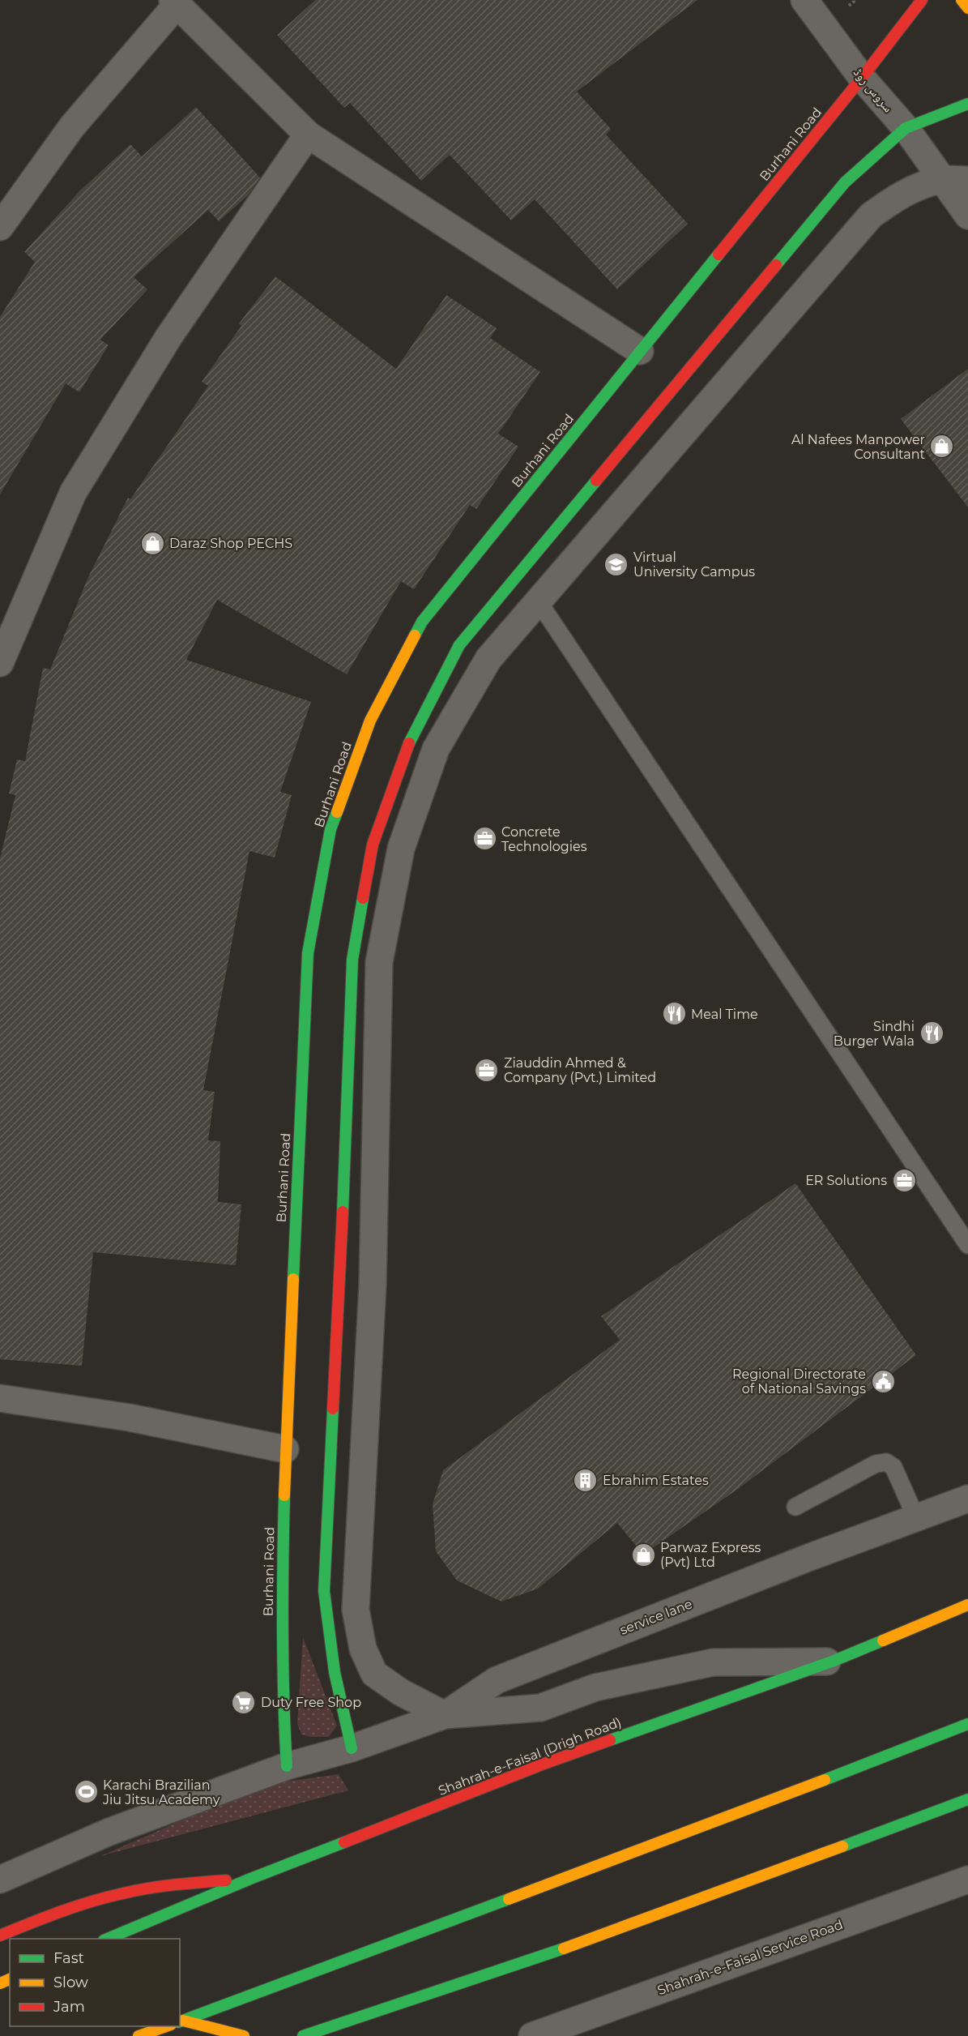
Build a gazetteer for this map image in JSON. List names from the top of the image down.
{
  "streets": {
    "main road": ["Burhani Road", "Shahrah-e-Faisal (Drigh Road)"],
    "street": ["سروس روڈ", "service lane", "Shahrah-e-Faisal Service Road"]
  },
  "crossings": [
    ["سروس روڈ", "Burhani Road"],
    ["Burhani Road", "service lane"]
  ],
  "places": {
    "shop": ["Al Nafees Manpower Consultant", "Daraz Shop PECHS", "Parwaz Express (Pvt) Ltd"],
    "school or university": ["Virtual University Campus"],
    "office": ["Concrete Technologies", "Ziauddin Ahmed & Company (Pvt.) Limited", "ER Solutions"],
    "restaurant": ["Meal Time", "Sindhi Burger Wala"],
    "public building": ["Regional Directorate of National Savings"],
    "building": ["Ebrahim Estates"],
    "supermarket": ["Duty Free Shop"],
    "sports": ["Karachi Brazilian Jiu Jitsu Academy"]
  },
  "legend": ["Fast", "Slow", "Jam"]
}
